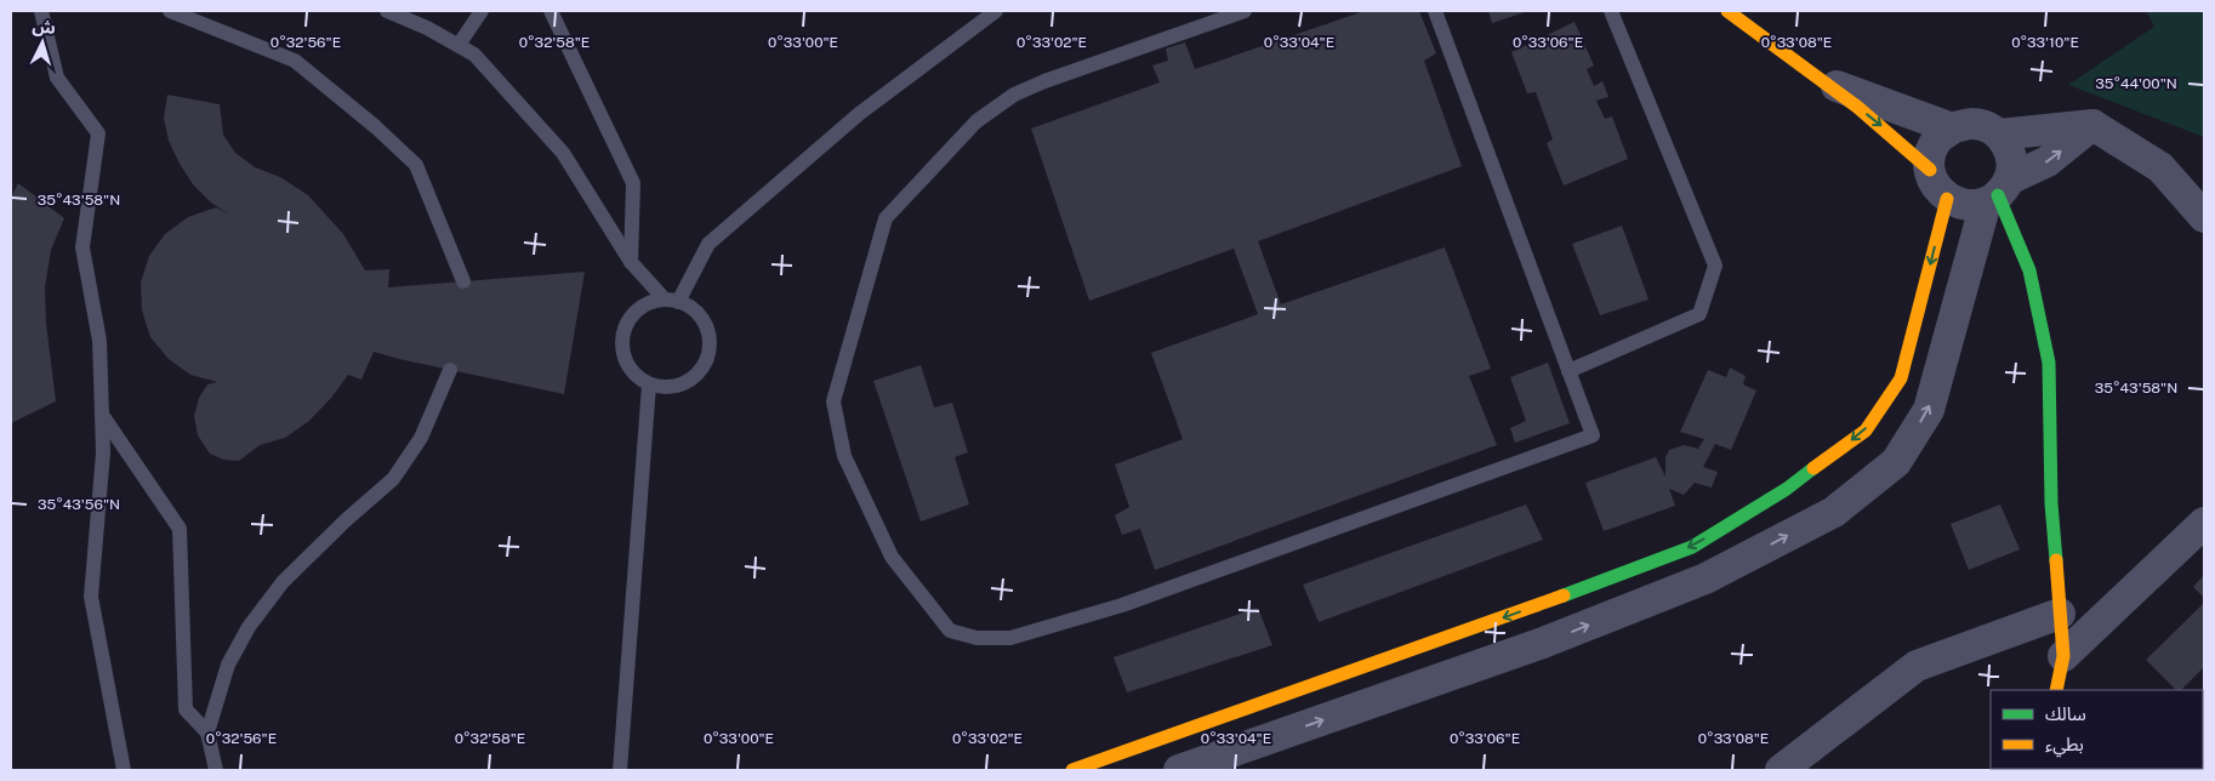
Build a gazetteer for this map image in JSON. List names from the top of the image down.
{
  "legend": ["سالك", "بطيء"],
  "north": "top",
  "coordinates": [
    "0°32'56\"E",
    "0°32'58\"E",
    "0°33'00\"E",
    "0°33'02\"E",
    "0°33'04\"E",
    "0°33'06\"E",
    "0°33'08\"E",
    "0°33'10\"E",
    "35°44'00\"N",
    "35°43'58\"N",
    "35°43'56\"N"
  ]
}
